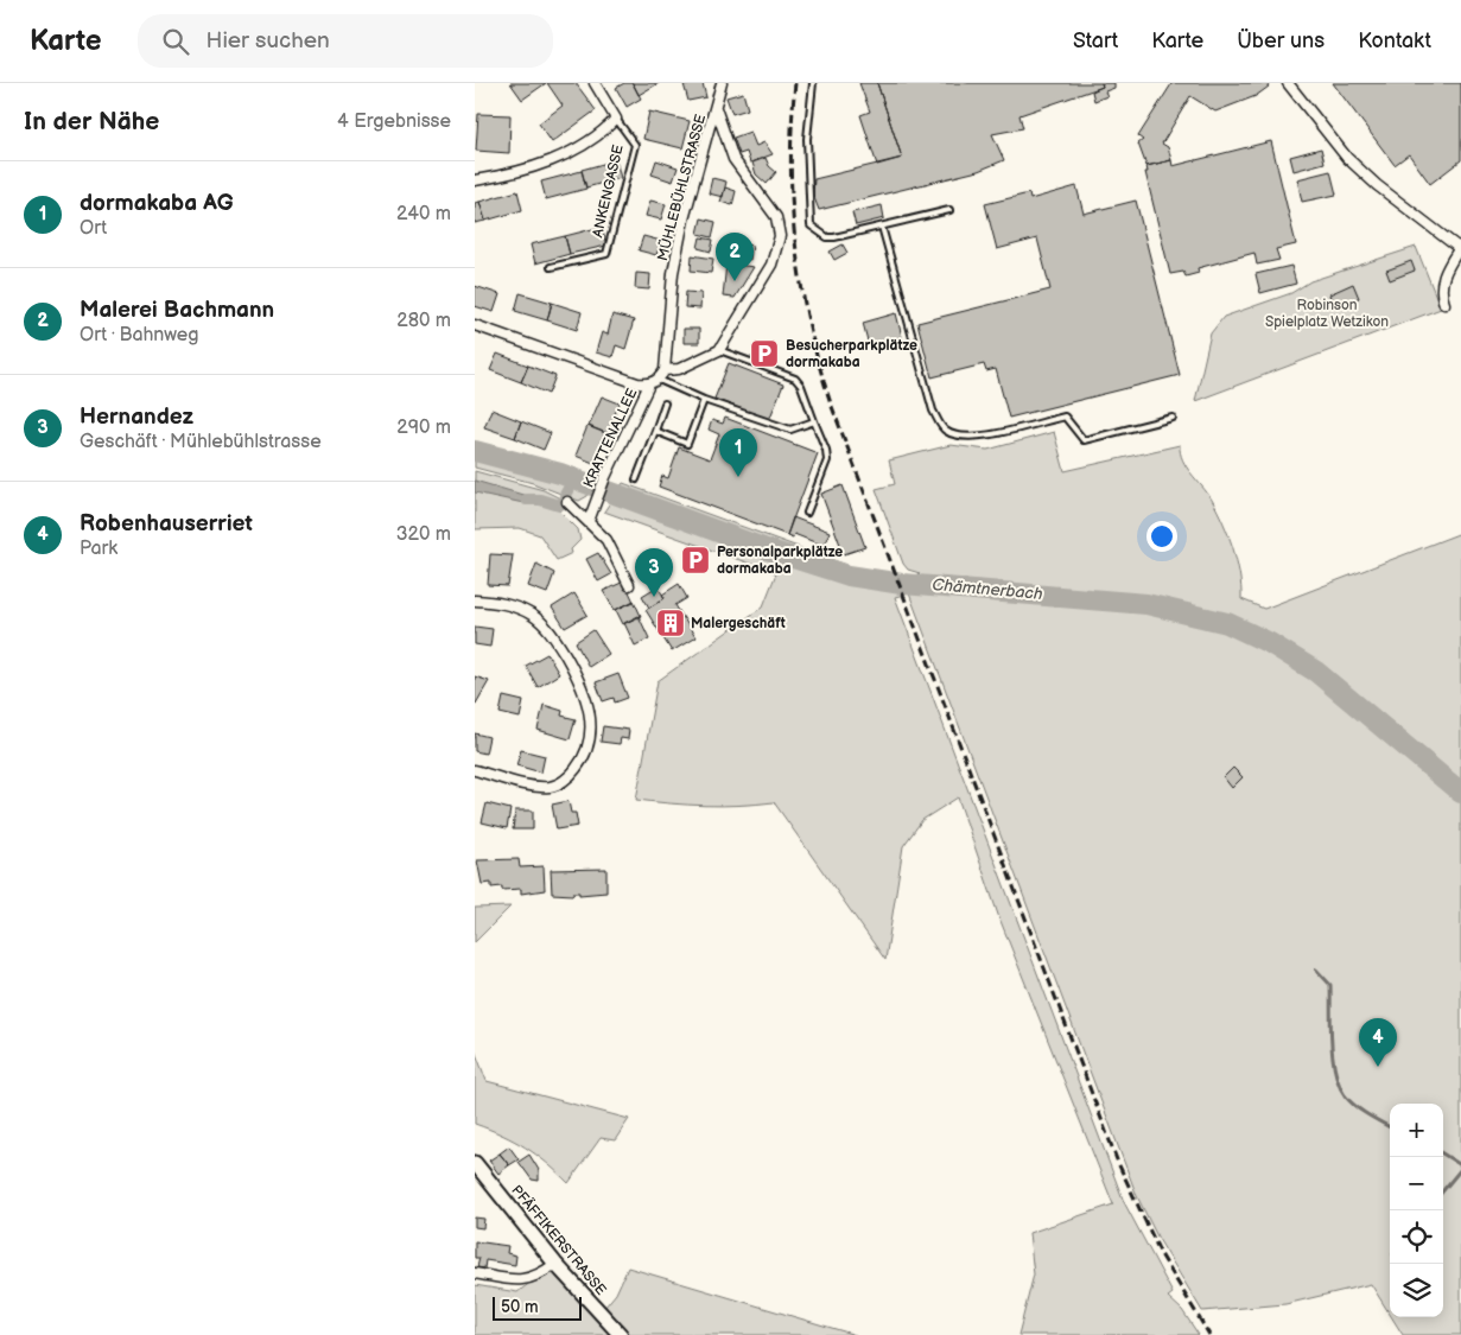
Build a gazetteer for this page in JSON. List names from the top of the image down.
{
  "streets": {
    "main road": ["PFÄFFIKERSTRASSE"],
    "street": ["MÜHLEBÜHLSTRASSE", "ANKENGASSE", "KRATTENALLEE"]
  },
  "water": ["Chämtnerbach"],
  "parks": ["Robinson Spielplatz Wetzikon"],
  "places": {
    "parking": ["Besucherparkplätze dormakaba", "Personalparkplätze dormakaba"],
    "building": ["Malergeschäft"]
  },
  "scale_bar": "50 m",
  "page": {
    "header": "Karte",
    "search": "Hier suchen",
    "nav": [
      "Start",
      "Karte",
      "Über uns",
      "Kontakt"
    ],
    "heading": ["In der Nähe", "4 Ergebnisse"],
    "list": [
      {
        "mark": "1",
        "name": "dormakaba AG",
        "note": "Ort",
        "value": "240 m"
      },
      {
        "mark": "2",
        "name": "Malerei Bachmann",
        "note": "Ort · Bahnweg",
        "value": "280 m"
      },
      {
        "mark": "3",
        "name": "Hernandez",
        "note": "Geschäft · Mühlebühlstrasse",
        "value": "290 m"
      },
      {
        "mark": "4",
        "name": "Robenhauserriet",
        "note": "Park",
        "value": "320 m"
      }
    ],
    "pins": [
      "2",
      "1",
      "3",
      "4"
    ],
    "map_buttons": ["+", "−"],
    "scale": "50 m"
  }
}
